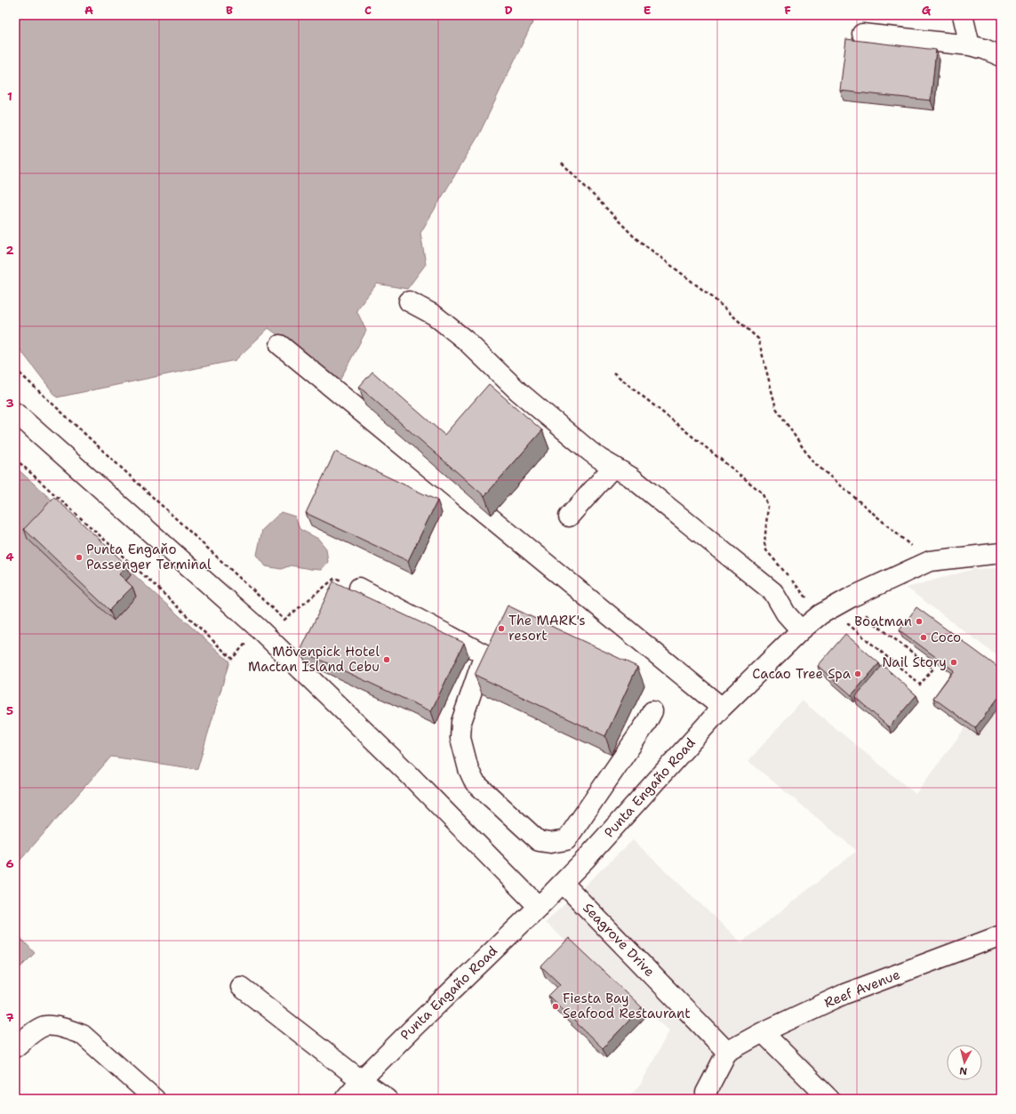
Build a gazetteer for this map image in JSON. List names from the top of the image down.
{
  "streets": {
    "street": ["Punta Engaño Road", "Seagrove Drive", "Reef Avenue"]
  },
  "crossings": [
    ["Punta Engaño Road", "Seagrove Drive"],
    ["Seagrove Drive", "Reef Avenue"]
  ],
  "places": [
    "Punta Engaňo Passenger Terminal",
    "Boatman",
    "The MARK's resort",
    "Coco",
    "Mövenpick Hotel Mactan Island Cebu",
    "Nail Story",
    "Cacao Tree Spa",
    "Fiesta Bay Seafood Restaurant"
  ],
  "north": "bottom",
  "grid": {
    "columns": [
      "A",
      "B",
      "C",
      "D",
      "E",
      "F",
      "G"
    ],
    "rows": [
      "1",
      "2",
      "3",
      "4",
      "5",
      "6",
      "7"
    ]
  }
}
